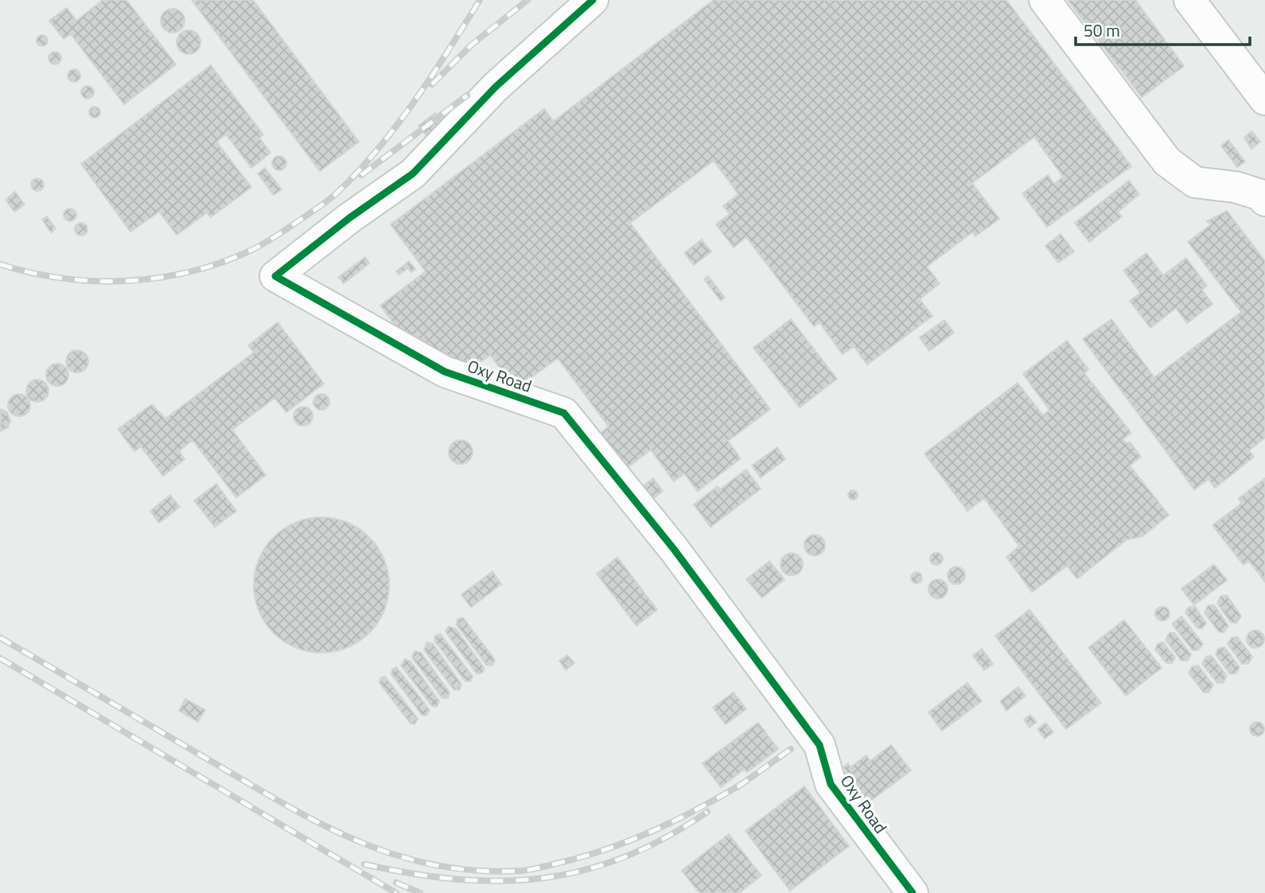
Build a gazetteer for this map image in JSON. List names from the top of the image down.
{
  "streets": {
    "street": ["Oxy Road"]
  },
  "scale_bar": "50 m"
}
